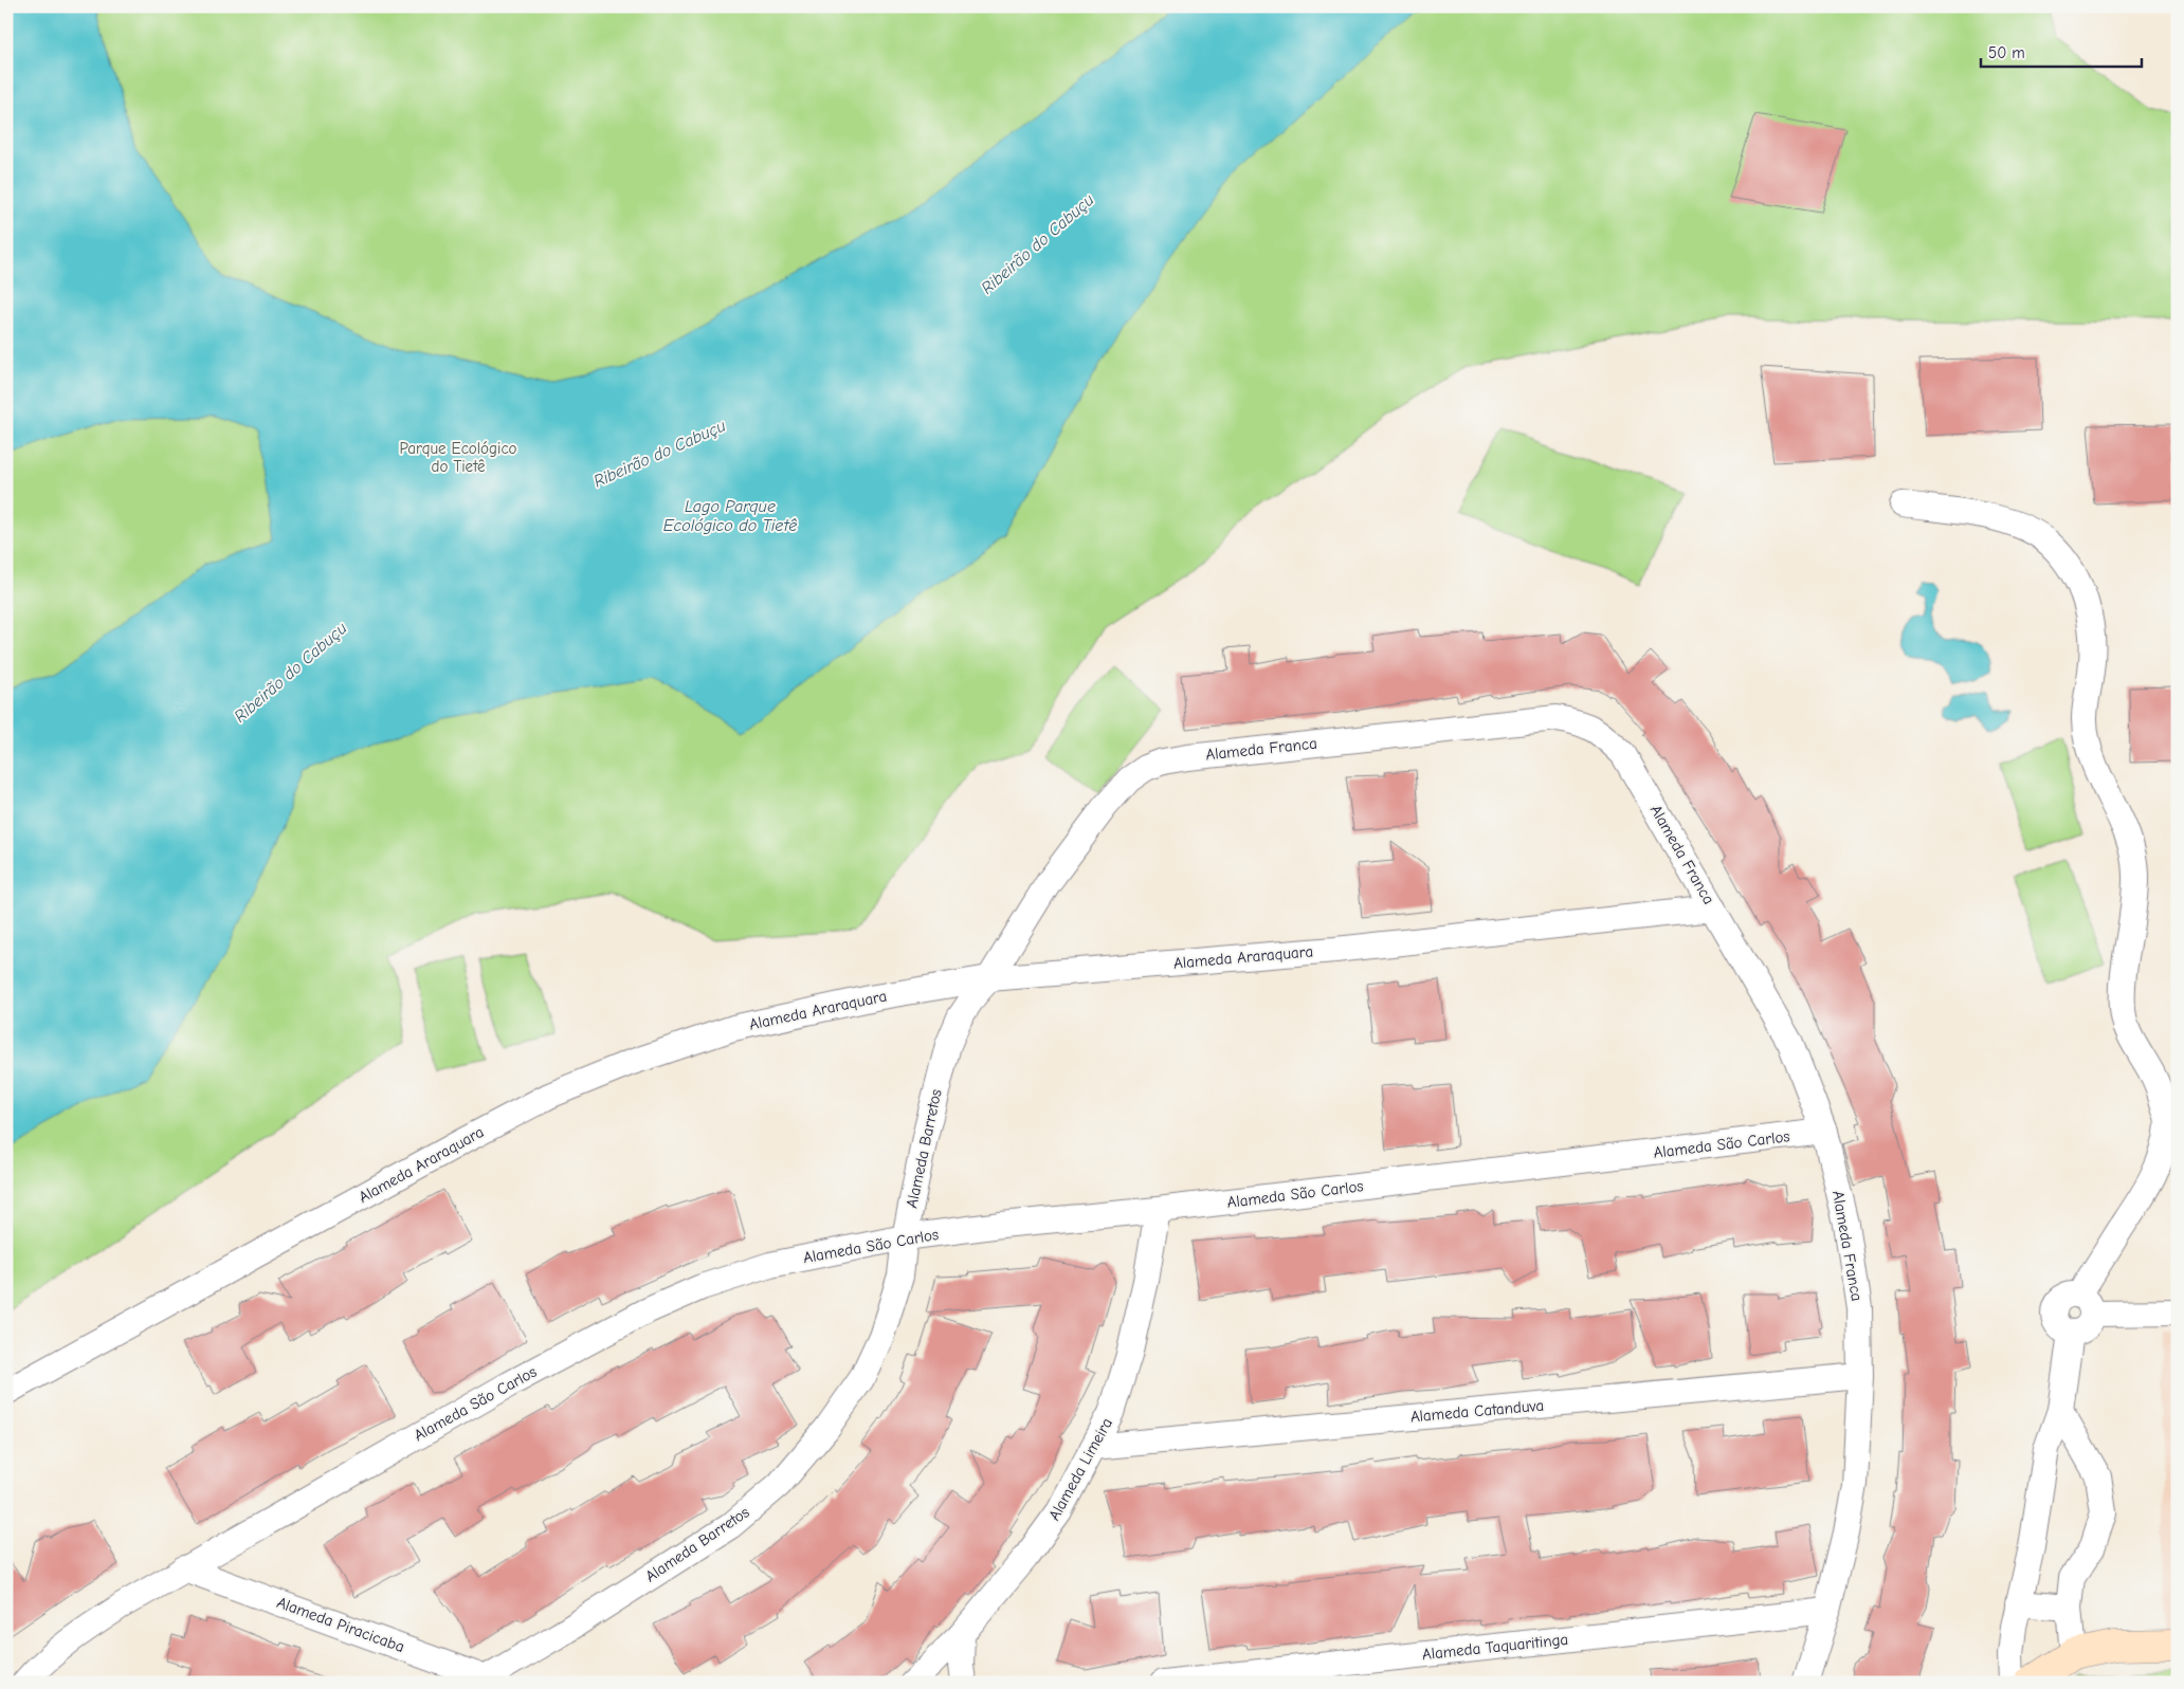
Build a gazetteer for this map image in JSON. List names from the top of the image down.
{
  "streets": {
    "street": [
      "Alameda Franca",
      "Alameda Araraquara",
      "Alameda São Carlos",
      "Alameda Barretos",
      "Alameda Catanduva",
      "Alameda Limeira",
      "Alameda Piracicaba",
      "Alameda Taquaritinga"
    ]
  },
  "crossings": [
    ["Alameda Franca", "Alameda Araraquara"],
    ["Alameda Franca", "Alameda São Carlos"],
    ["Alameda Franca", "Alameda Barretos"],
    ["Alameda Franca", "Alameda Catanduva"],
    ["Alameda Franca", "Alameda Taquaritinga"],
    ["Alameda Araraquara", "Alameda Barretos"],
    ["Alameda São Carlos", "Alameda Barretos"],
    ["Alameda São Carlos", "Alameda Limeira"],
    ["Alameda São Carlos", "Alameda Piracicaba"],
    ["Alameda Barretos", "Alameda Piracicaba"],
    ["Alameda Catanduva", "Alameda Limeira"]
  ],
  "water": ["Ribeirão do Cabuçu", "Lago Parque Ecológico do Tietê"],
  "parks": ["Parque Ecológico do Tietê"],
  "scale_bar": "50 m"
}
